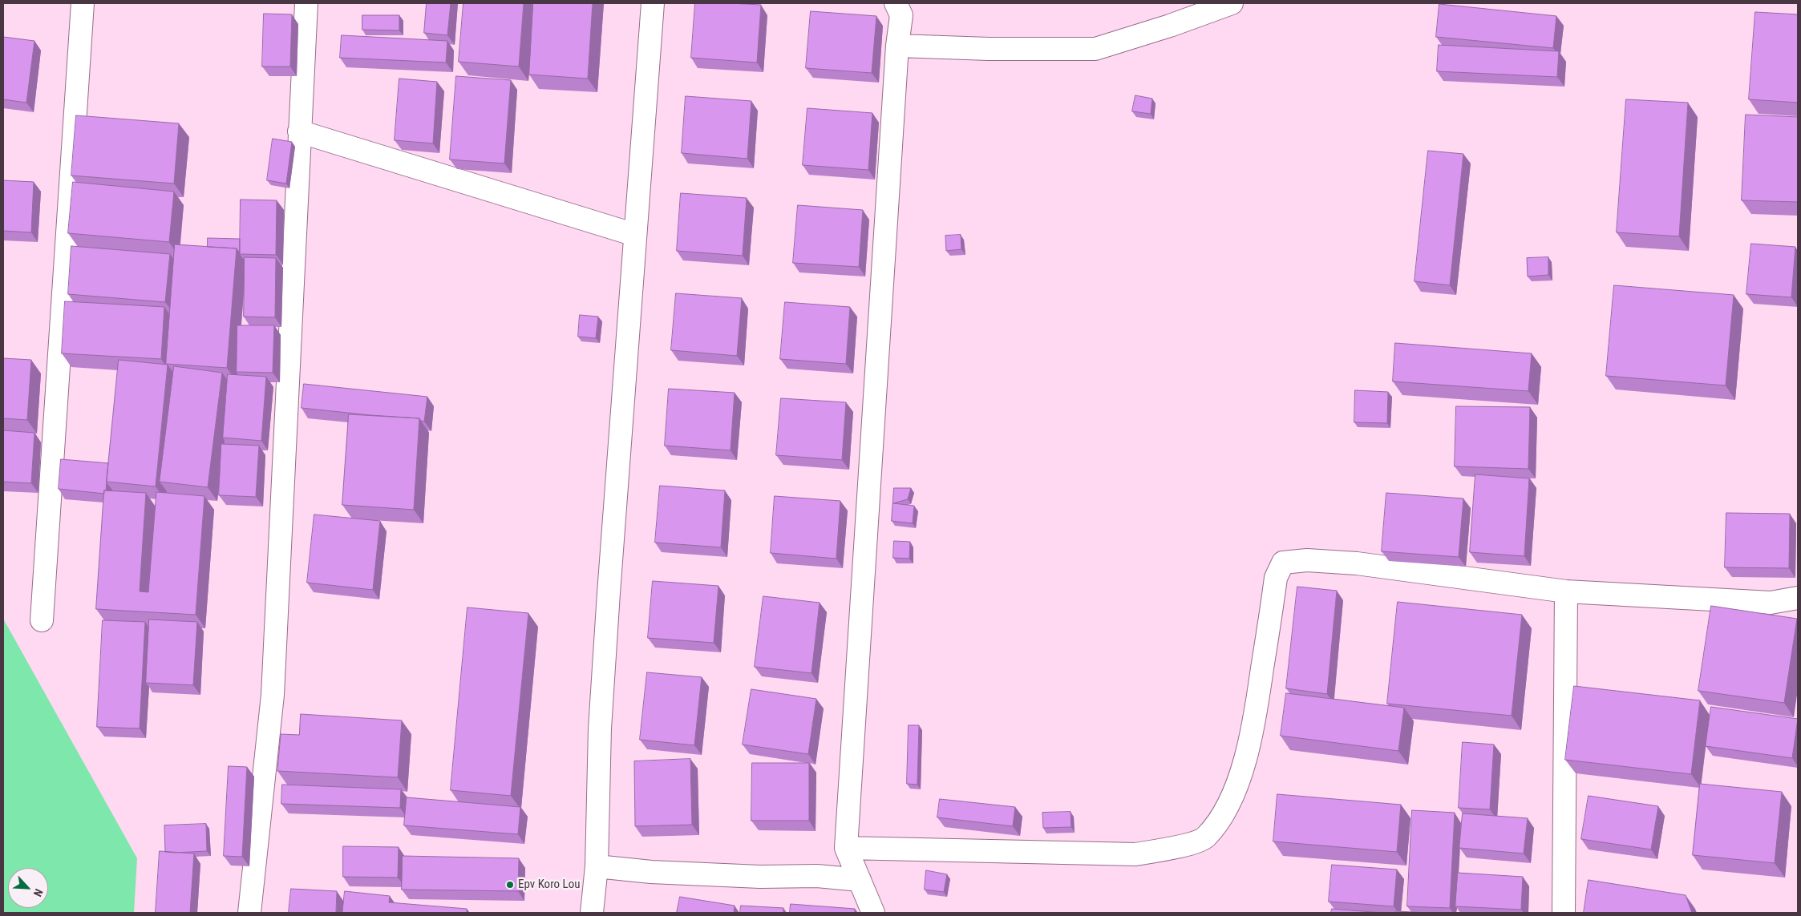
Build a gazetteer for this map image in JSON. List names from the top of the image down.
{
  "places": ["Epv Koro Lou"],
  "north": "bottom right"
}
